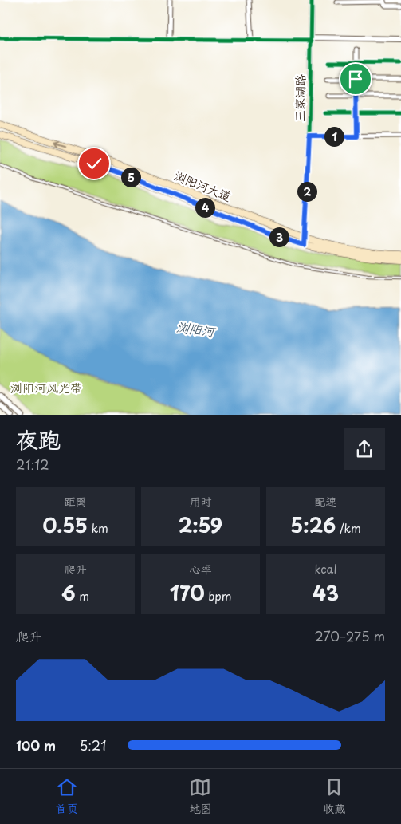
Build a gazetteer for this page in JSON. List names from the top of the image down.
{
  "streets": {
    "main road": ["浏阳河大道"],
    "street": ["王家湖路"]
  },
  "crossings": [
    ["王家湖路", "浏阳河大道"]
  ],
  "water": ["浏阳河"],
  "parks": ["浏阳河风光带"],
  "page": {
    "pins": [
      "1",
      "5",
      "2",
      "4",
      "3"
    ],
    "heading": ["夜跑", "21:12"],
    "stats": [
      ["距离", "0.55 km"],
      ["用时", "2:59"],
      ["配速", "5:26 /km"],
      ["爬升", "6 m"],
      ["心率", "170 bpm"],
      ["kcal", "43"]
    ],
    "chart": ["爬升", "270–275 m"],
    "list": [
      {
        "name": "100 m",
        "note": "5:21"
      }
    ],
    "tabs": ["首页", "地图", "收藏"]
  }
}
